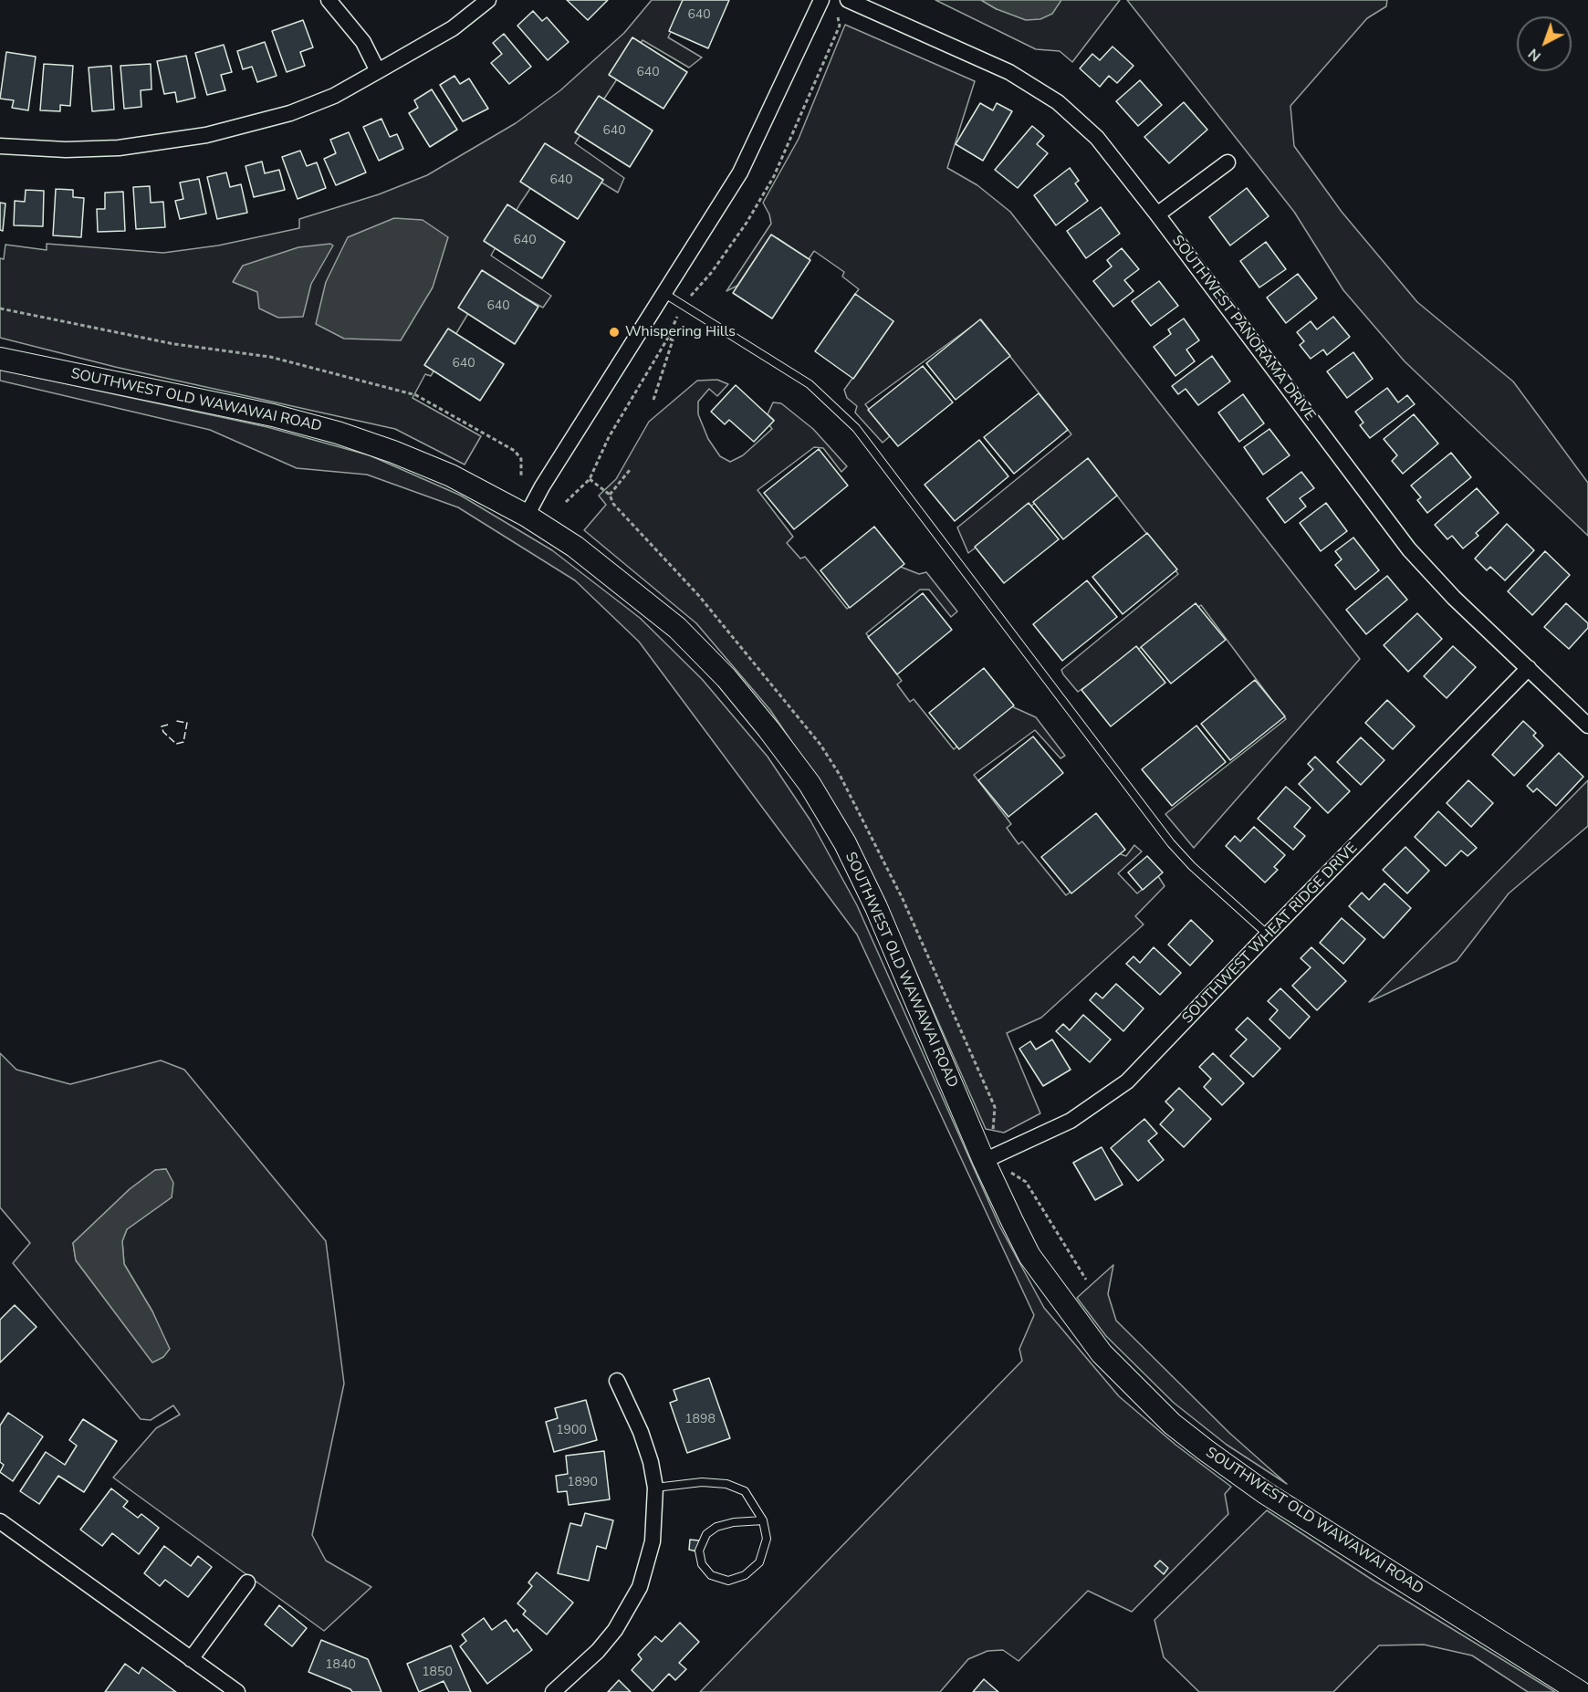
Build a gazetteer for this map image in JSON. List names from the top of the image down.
{
  "streets": {
    "main road": ["SOUTHWEST OLD WAWAWAI ROAD"],
    "street": ["SOUTHWEST PANORAMA DRIVE", "SOUTHWEST WHEAT RIDGE DRIVE"]
  },
  "crossings": [
    ["SOUTHWEST PANORAMA DRIVE", "SOUTHWEST WHEAT RIDGE DRIVE"],
    ["SOUTHWEST OLD WAWAWAI ROAD", "SOUTHWEST WHEAT RIDGE DRIVE"]
  ],
  "places": ["Whispering Hills"],
  "house_numbers": [
    "640",
    "640",
    "640",
    "640",
    "640",
    "640",
    "640",
    "1898",
    "1900",
    "1890",
    "1840",
    "1850"
  ],
  "north": "bottom left"
}
